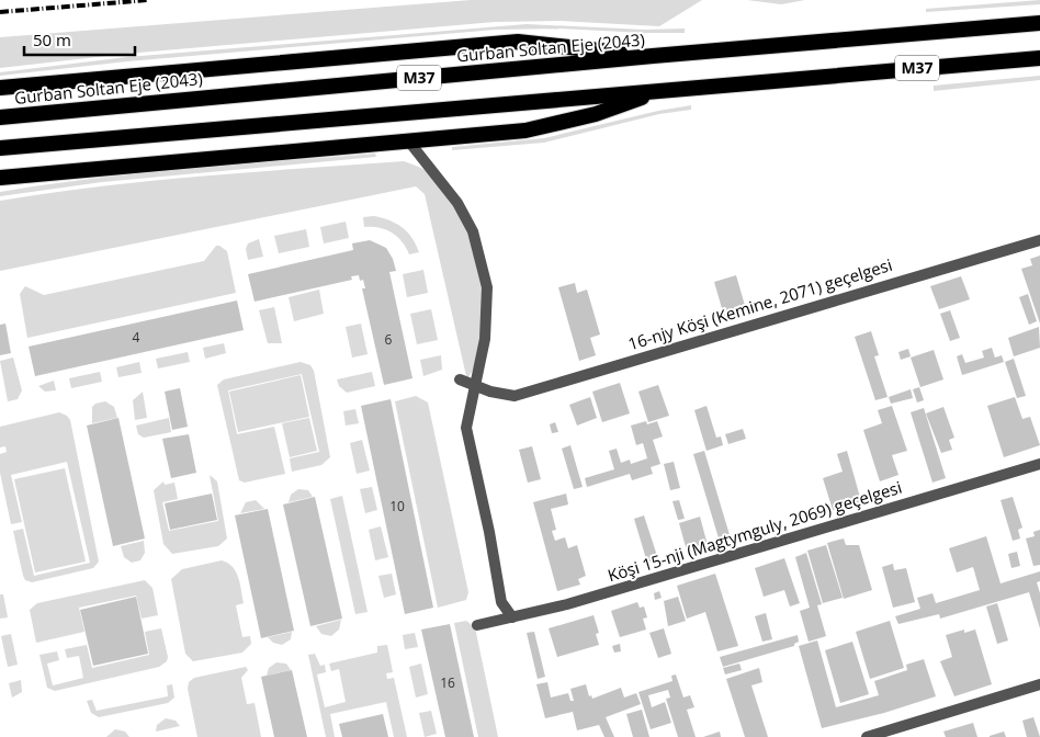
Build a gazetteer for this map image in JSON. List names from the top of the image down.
{
  "streets": {
    "highway": ["Gurban Soltan Eje (2043)", "M37"],
    "street": ["16-njy Köşi (Kemine, 2071) geçelgesi", "Köşi 15-nji (Magtymguly, 2069) geçelgesi"]
  },
  "house_numbers": [
    "4",
    "6",
    "10",
    "16"
  ],
  "scale_bar": "50 m"
}
